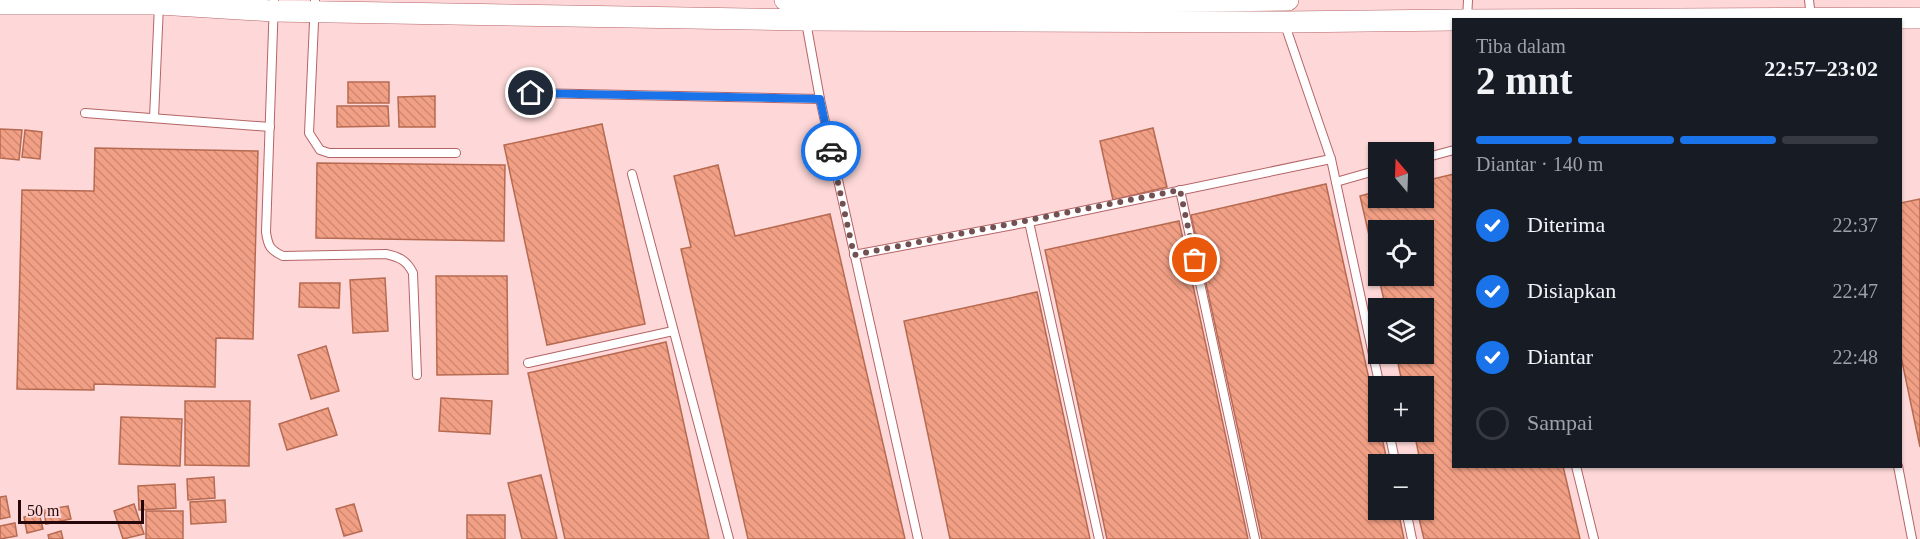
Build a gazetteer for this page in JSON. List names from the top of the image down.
{
  "scale_bar": "50 m",
  "north": "top",
  "page": {
    "heading": ["2 mnt", "Tiba dalam", "22:57–23:02"],
    "bar": "Diantar · 140 m",
    "map_buttons": ["+", "−"],
    "list": [
      ["Diterima", "22:37"],
      ["Disiapkan", "22:47"],
      ["Diantar", "22:48"],
      "Sampai"
    ],
    "scale": "50 m"
  }
}
